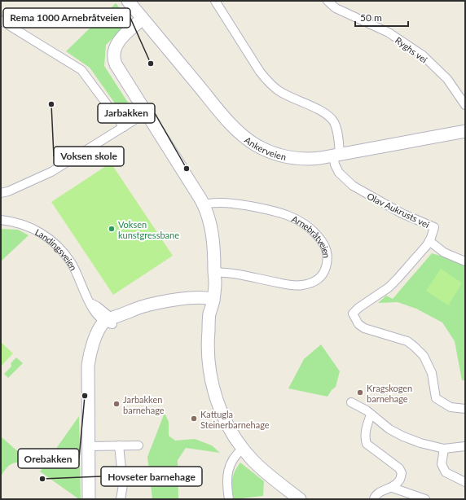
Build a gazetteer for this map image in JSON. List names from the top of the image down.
{
  "streets": {
    "street": [
      "Ryghs vei",
      "Ankerveien",
      "Olav Aukrusts vei",
      "Arnebråtveien",
      "Landingsveien"
    ]
  },
  "crossings": [
    ["Ankerveien", "Olav Aukrusts vei"]
  ],
  "places": [
    "Rema 1000 Arnebråtveien",
    "Voksen skole",
    "Jarbakken",
    "Voksen kunstgressbane",
    "Kragskogen barnehage",
    "Orebakken",
    "Jarbakken barnehage",
    "Kattugla Steinerbarnehage",
    "Hovseter barnehage"
  ],
  "scale_bar": "50 m"
}
